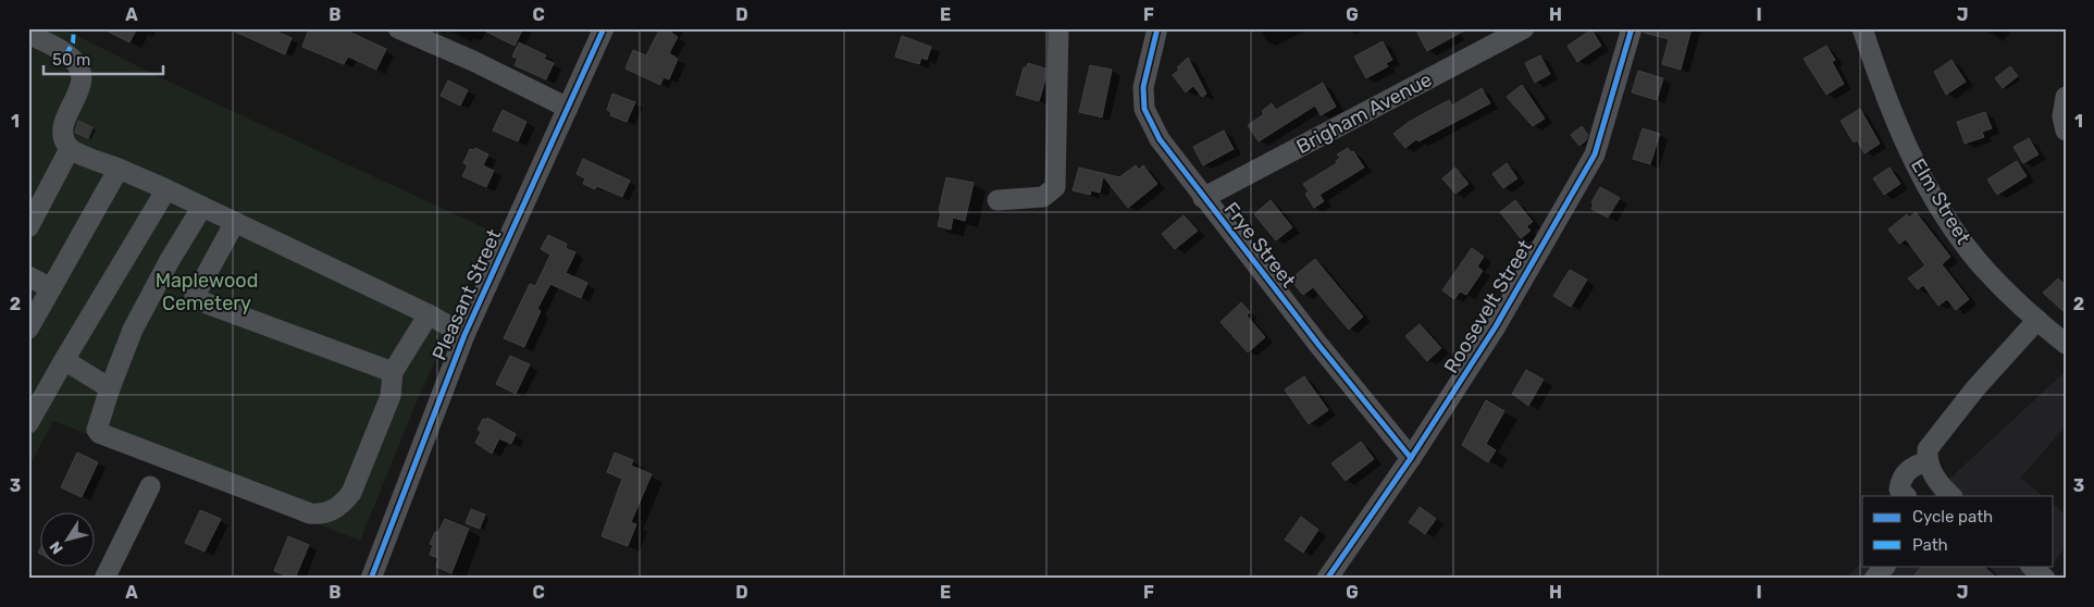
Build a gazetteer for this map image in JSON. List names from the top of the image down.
{
  "streets": {
    "street": [
      "Brigham Avenue",
      "Elm Street",
      "Frye Street",
      "Pleasant Street",
      "Roosevelt Street"
    ]
  },
  "crossings": [
    ["Brigham Avenue", "Frye Street"],
    ["Frye Street", "Roosevelt Street"]
  ],
  "parks": ["Maplewood Cemetery"],
  "legend": ["Cycle path", "Path"],
  "scale_bar": "50 m",
  "north": "bottom left",
  "grid": {
    "columns": [
      "A",
      "B",
      "C",
      "D",
      "E",
      "F",
      "G",
      "H",
      "I",
      "J"
    ],
    "rows": ["1", "2", "3"]
  }
}
